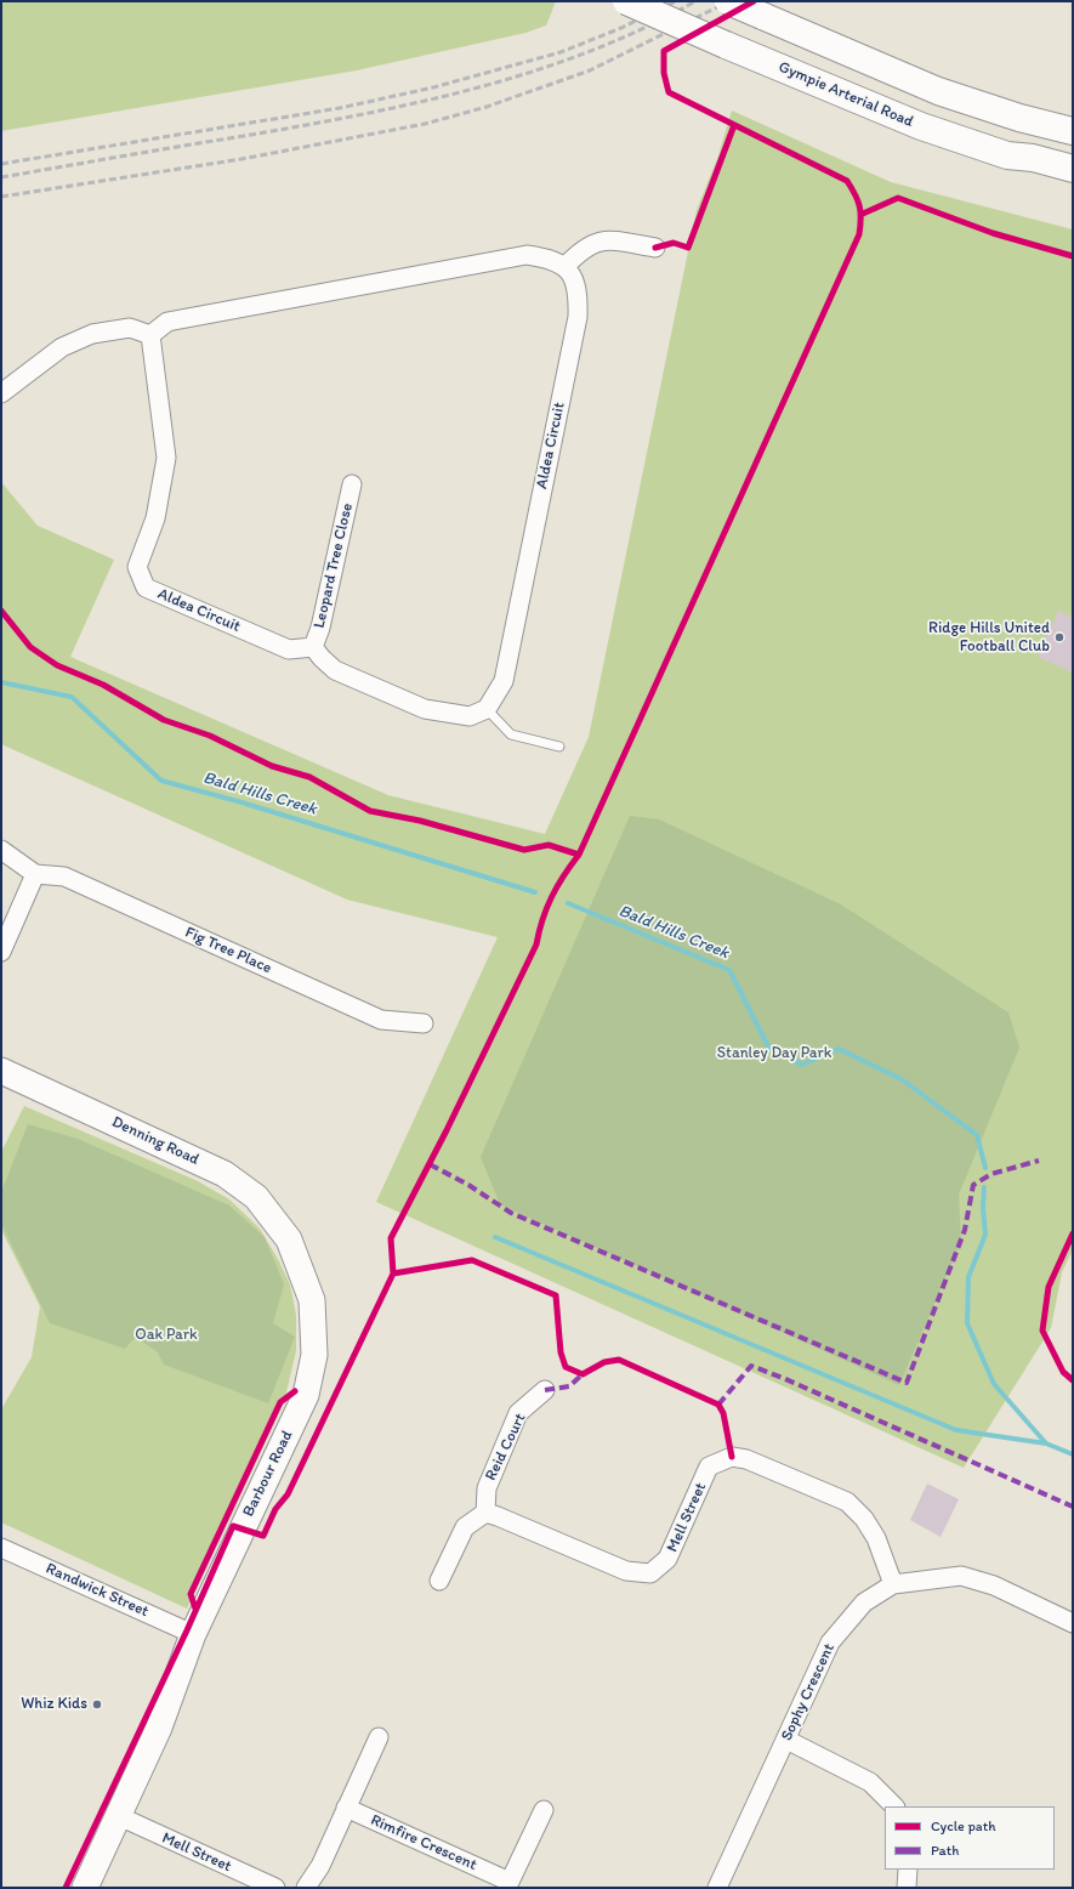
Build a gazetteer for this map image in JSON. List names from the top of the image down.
{
  "streets": {
    "highway": ["Gympie Arterial Road"],
    "street": [
      "Aldea Circuit",
      "Leopard Tree Close",
      "Fig Tree Place",
      "Denning Road",
      "Reid Court",
      "Barbour Road",
      "Mell Street",
      "Randwick Street",
      "Sophy Crescent",
      "Rimfire Crescent"
    ]
  },
  "crossings": [
    ["Aldea Circuit", "Leopard Tree Close"],
    ["Denning Road", "Barbour Road"],
    ["Reid Court", "Mell Street"],
    ["Barbour Road", "Mell Street"],
    ["Barbour Road", "Randwick Street"],
    ["Mell Street", "Sophy Crescent"]
  ],
  "water": ["Bald Hills Creek"],
  "parks": ["Stanley Day Park", "Oak Park"],
  "places": ["Ridge Hills United Football Club", "Whiz Kids"],
  "legend": ["Cycle path", "Path"]
}
